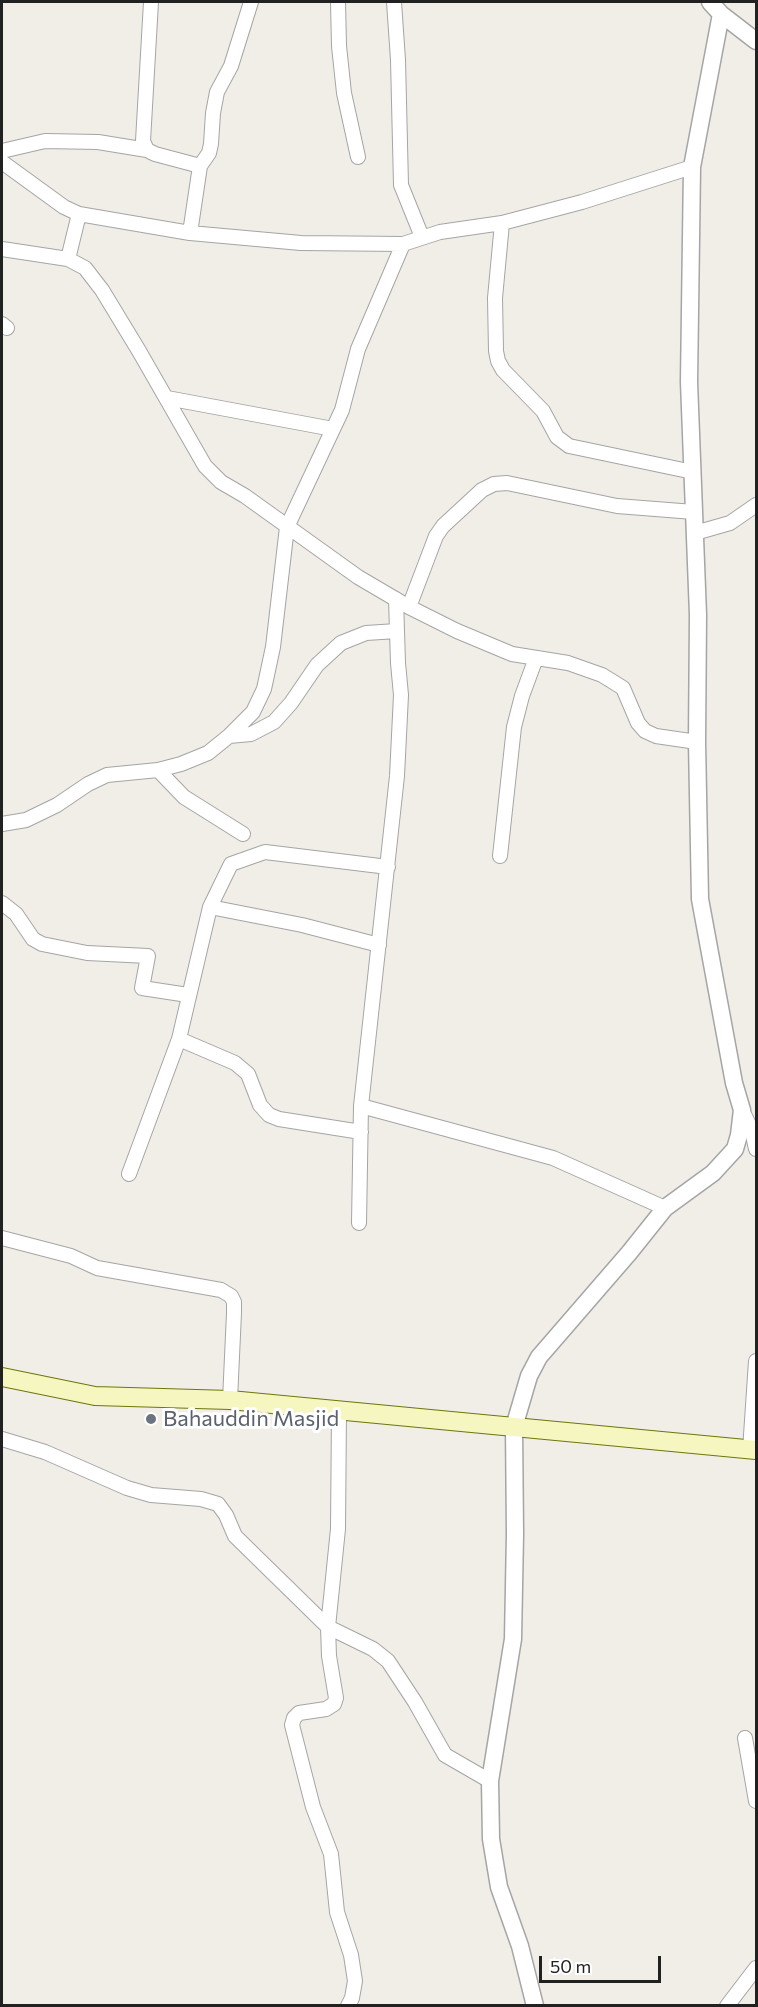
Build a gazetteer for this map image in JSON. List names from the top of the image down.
{
  "places": ["Bahauddin Masjid"],
  "scale_bar": "50 m"
}
